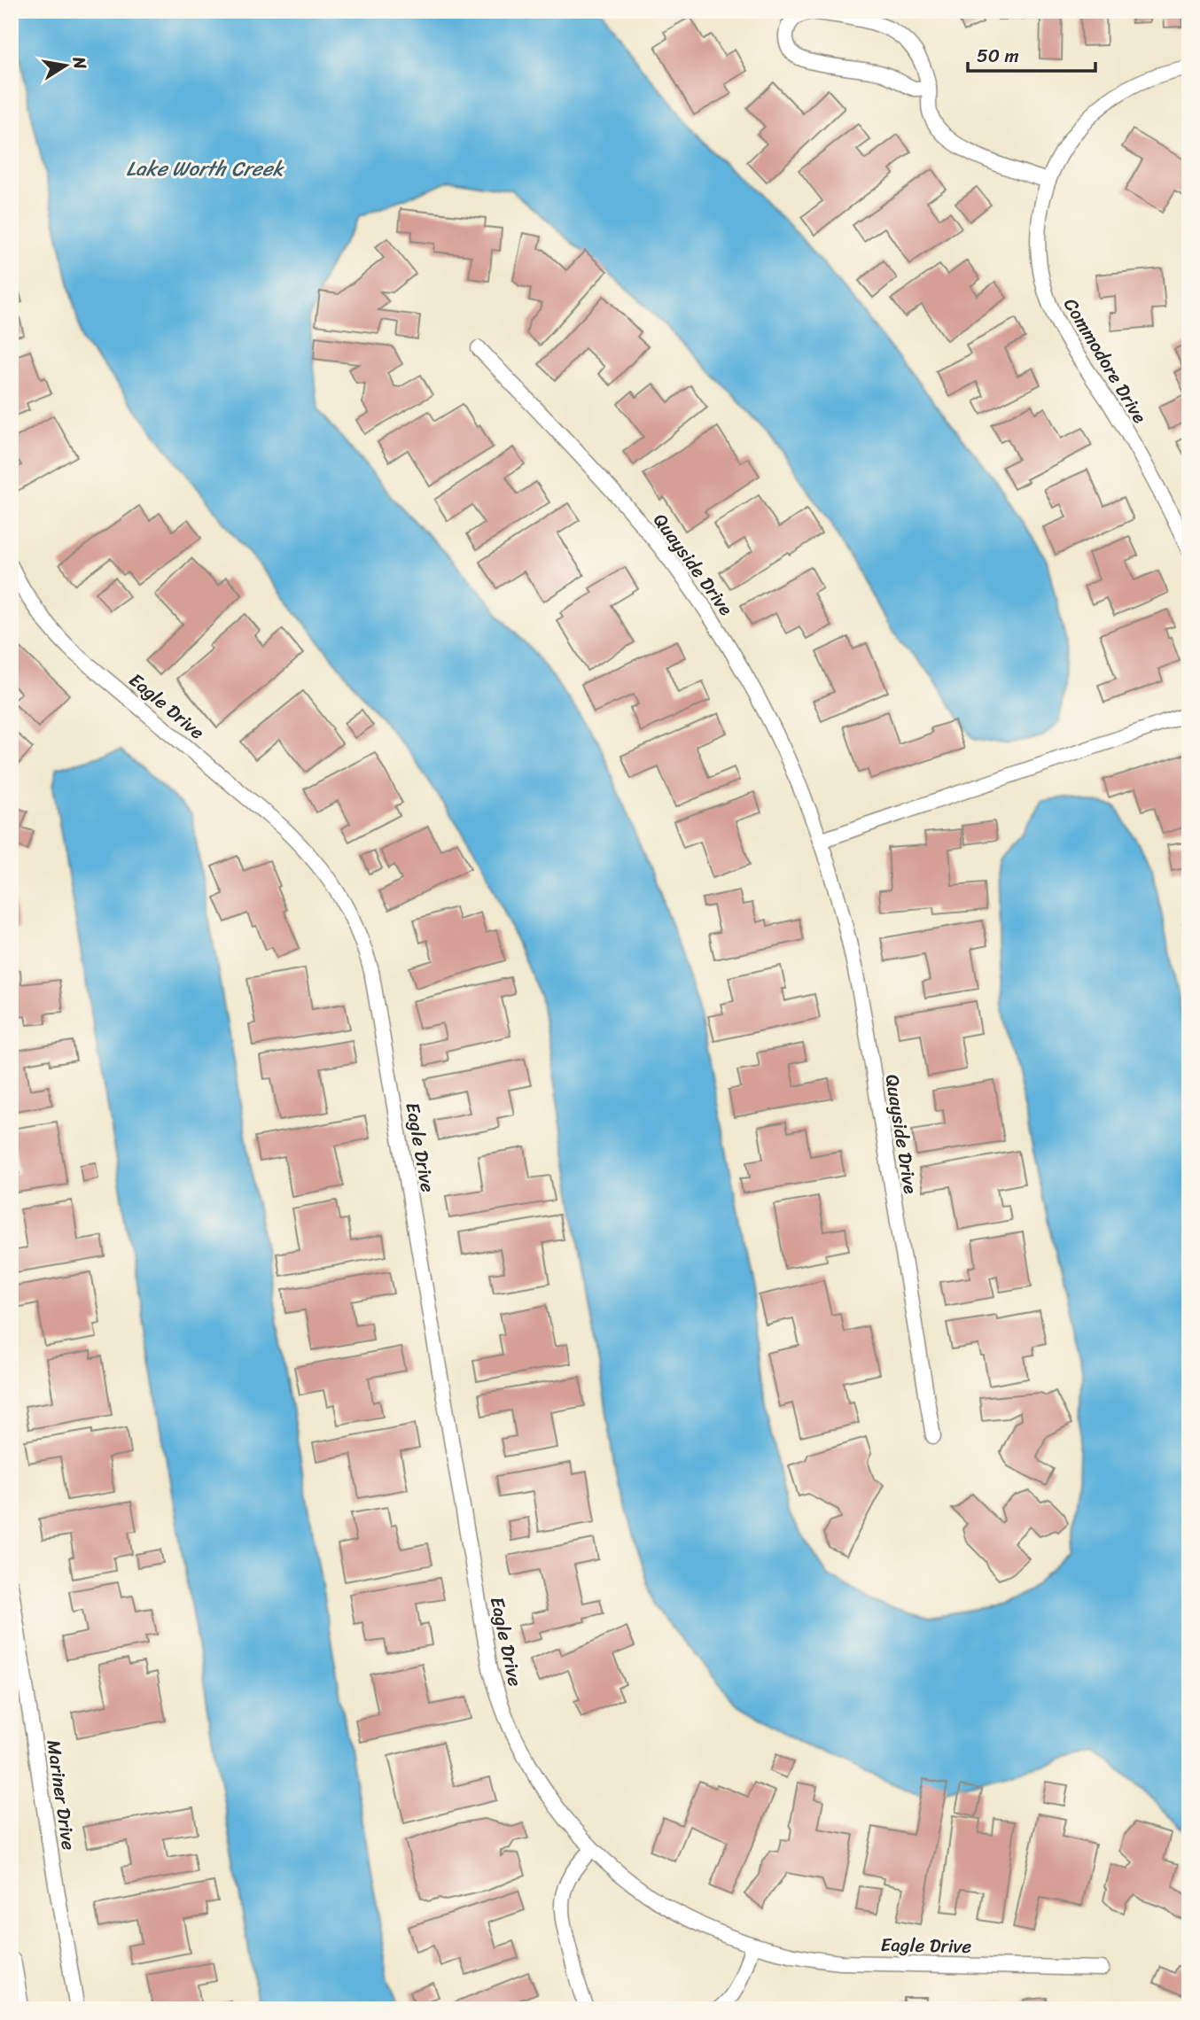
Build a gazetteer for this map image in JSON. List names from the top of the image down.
{
  "streets": {
    "street": [
      "Commodore Drive",
      "Quayside Drive",
      "Eagle Drive",
      "Mariner Drive"
    ]
  },
  "water": ["Lake Worth Creek"],
  "scale_bar": "50 m",
  "north": "right"
}
